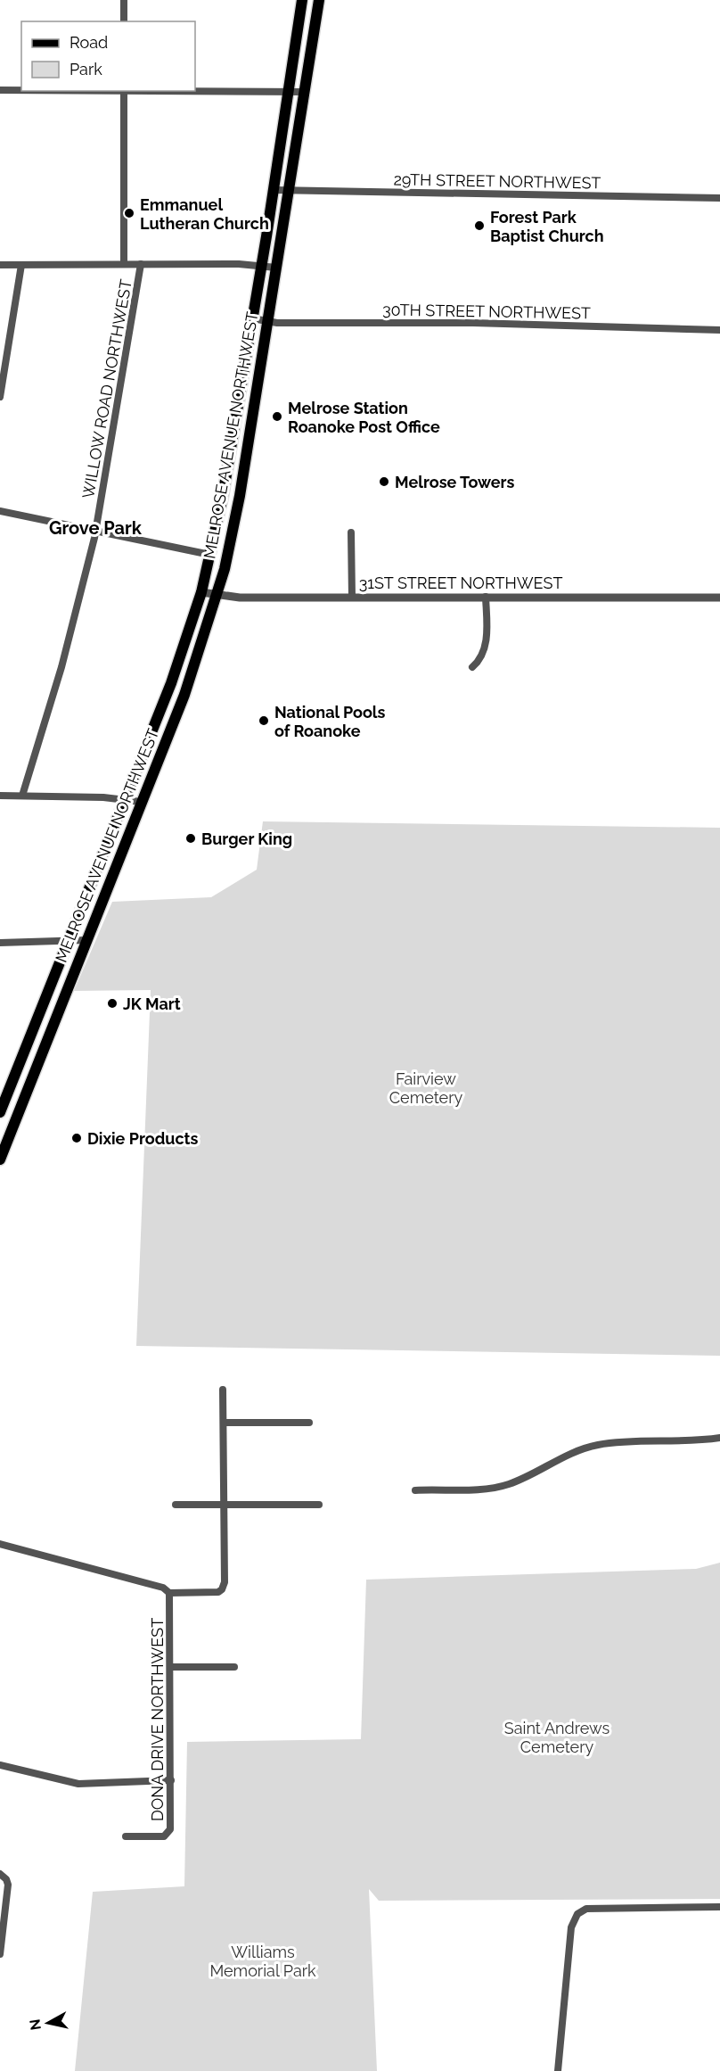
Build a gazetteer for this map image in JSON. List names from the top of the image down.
{
  "streets": {
    "main road": ["MELROSE AVENUE NORTHWEST"],
    "street": [
      "29TH STREET NORTHWEST",
      "30TH STREET NORTHWEST",
      "WILLOW ROAD NORTHWEST",
      "31ST STREET NORTHWEST",
      "DONA DRIVE NORTHWEST"
    ]
  },
  "crossings": [
    ["29TH STREET NORTHWEST", "MELROSE AVENUE NORTHWEST"],
    ["30TH STREET NORTHWEST", "MELROSE AVENUE NORTHWEST"],
    ["MELROSE AVENUE NORTHWEST", "31ST STREET NORTHWEST"]
  ],
  "districts": ["Grove Park"],
  "parks": ["Fairview Cemetery", "Saint Andrews Cemetery", "Williams Memorial Park"],
  "places": [
    "Emmanuel Lutheran Church",
    "Forest Park Baptist Church",
    "Melrose Station Roanoke Post Office",
    "Melrose Towers",
    "National Pools of Roanoke",
    "Burger King",
    "JK Mart",
    "Dixie Products"
  ],
  "legend": ["Road", "Park"],
  "north": "left"
}
